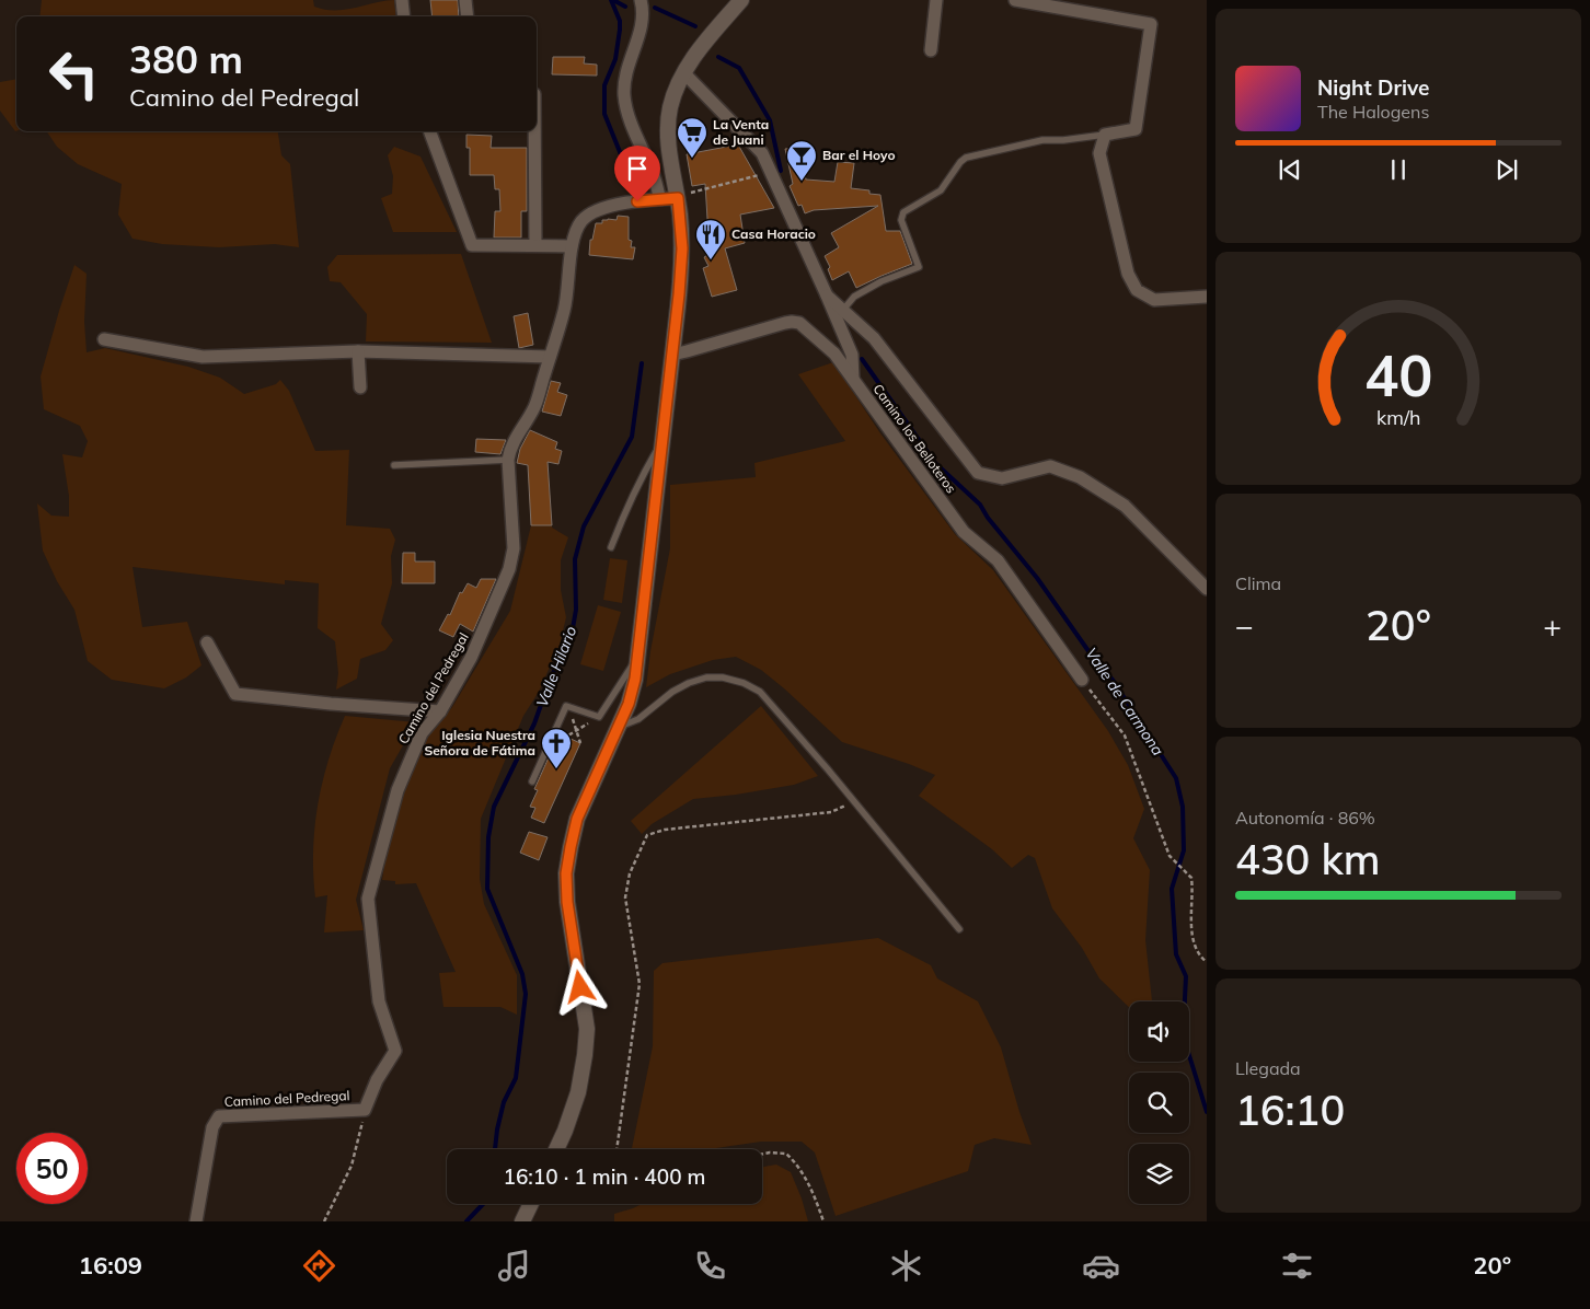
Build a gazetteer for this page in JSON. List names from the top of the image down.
{
  "streets": {
    "street": ["Camino los Belloteros", "Camino del Pedregal"]
  },
  "water": ["Valle Hilario", "Valle de Carmona"],
  "places": {
    "supermarket": ["La Venta de Juani"],
    "bar": ["Bar el Hoyo"],
    "restaurant": ["Casa Horacio"],
    "church": ["Iglesia Nuestra Señora de Fátima"]
  },
  "page": {
    "turn": ["380 m", "Camino del Pedregal"],
    "song": ["Night Drive", "The Halogens"],
    "tile": [
      "Clima",
      ["Autonomía · 86%", "430 km"],
      ["Llegada", "16:10"]
    ],
    "heat": ["−", "20°", "+"],
    "limit": "50",
    "trip": "16:10 · 1 min · 400 m",
    "tabs": ["16:09", "20°"],
    "gauge": ["40", "km/h"]
  }
}
